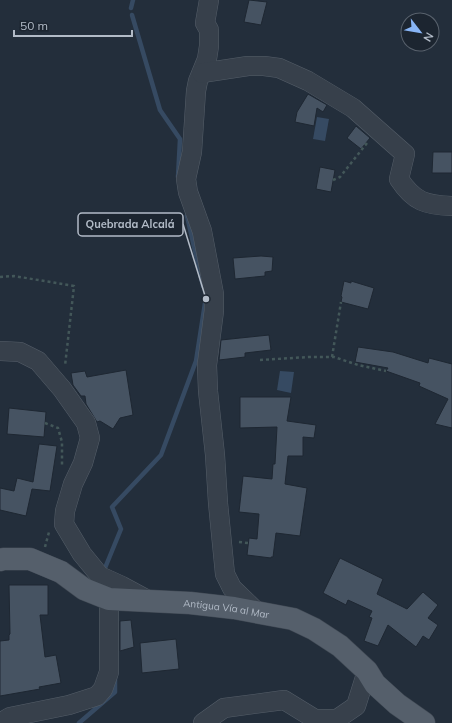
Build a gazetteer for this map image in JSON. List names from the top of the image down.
{
  "streets": {
    "main road": ["Antigua Vía al Mar"]
  },
  "places": ["Quebrada Alcalá"],
  "scale_bar": "50 m",
  "north": "bottom right"
}
